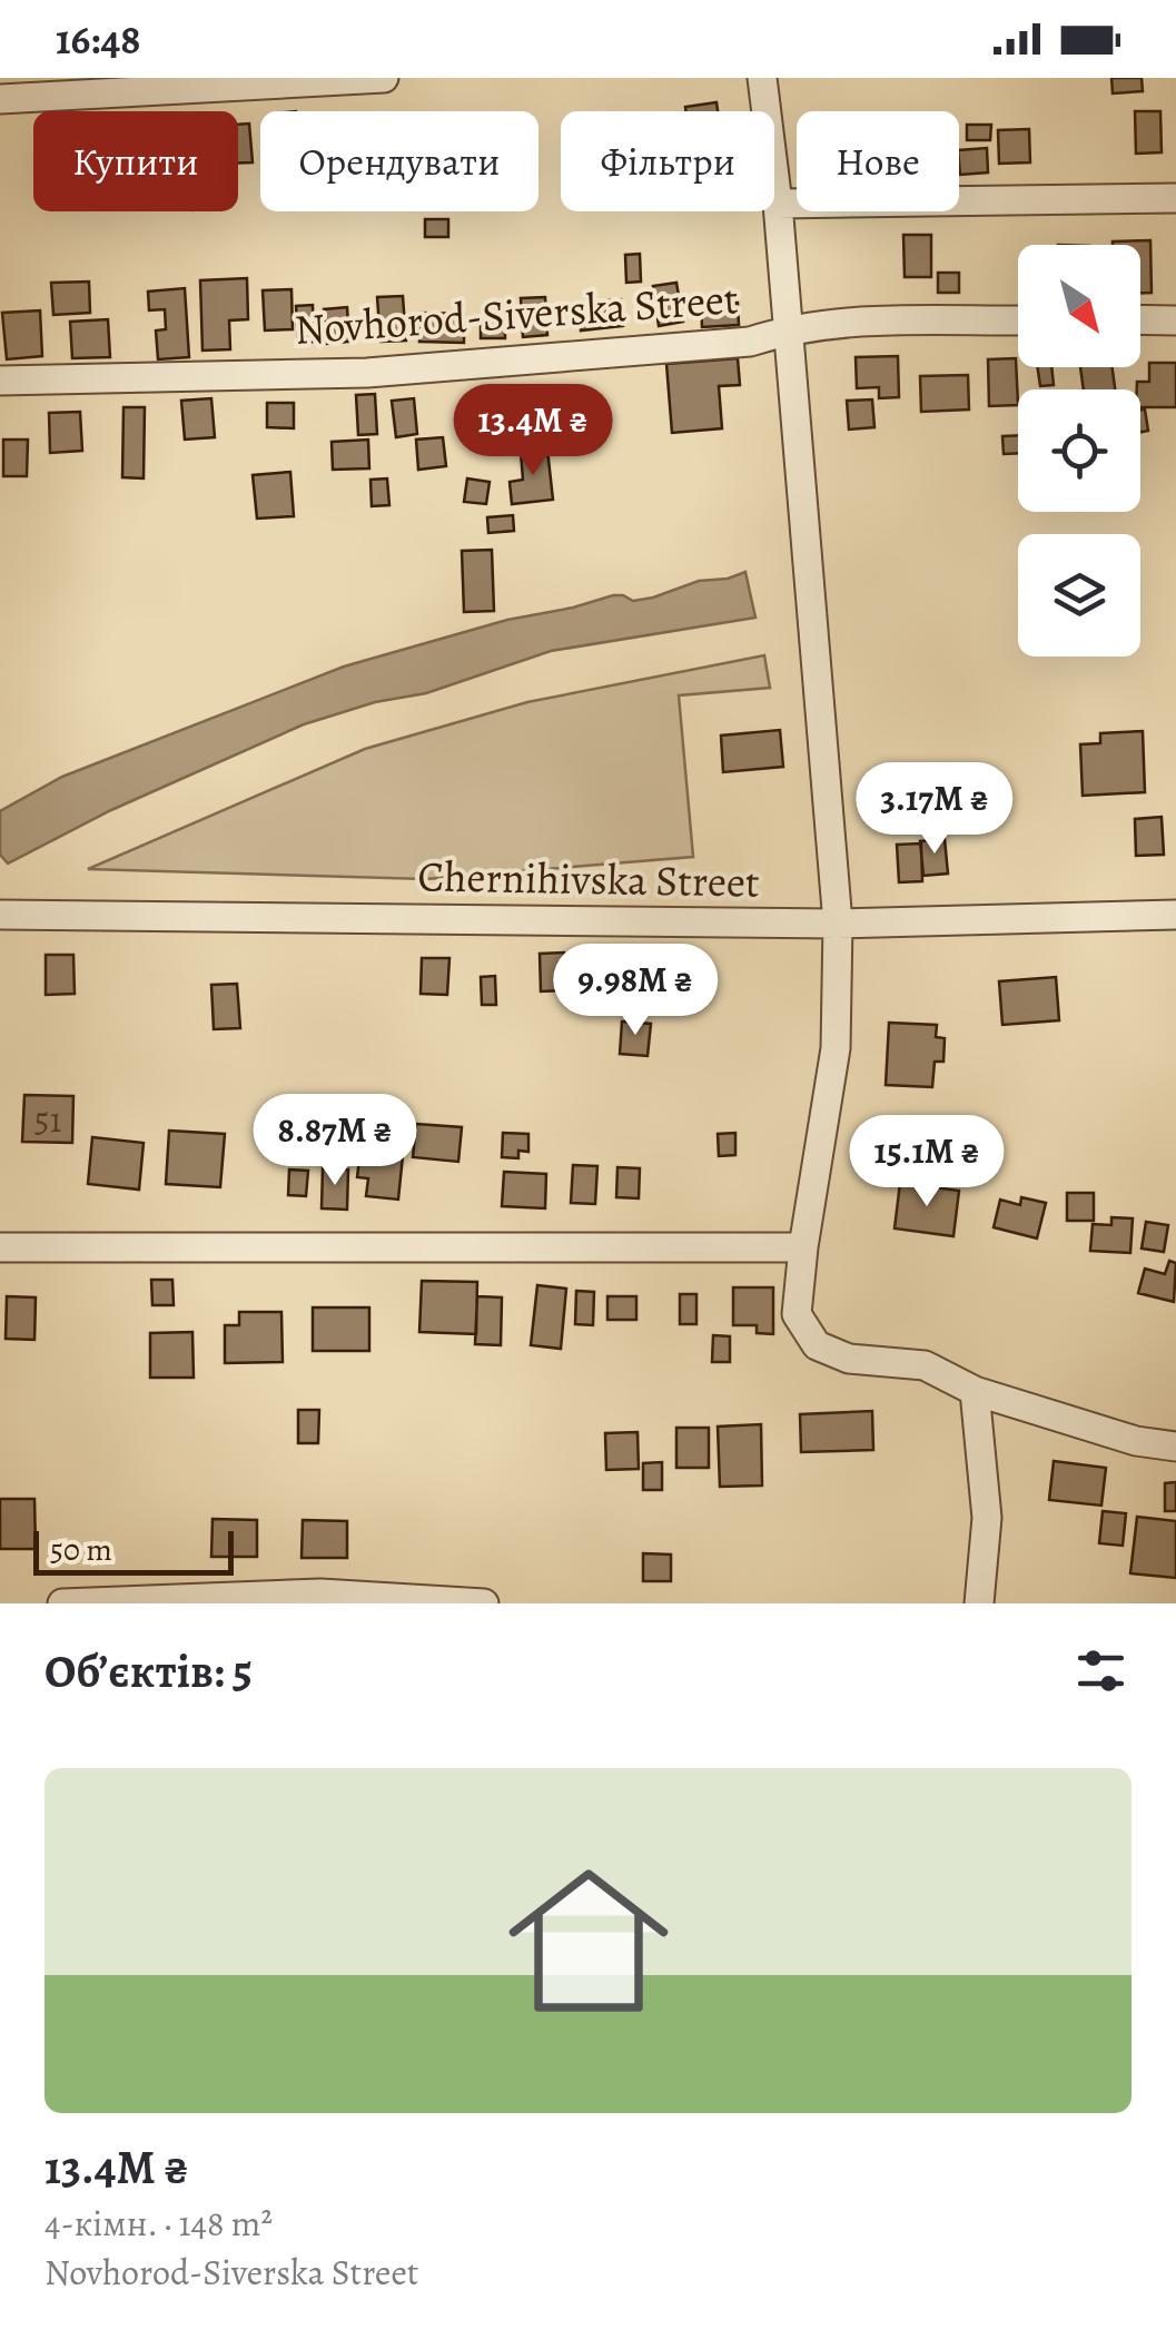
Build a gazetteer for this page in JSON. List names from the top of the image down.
{
  "streets": {
    "street": ["Novhorod-Siverska Street", "Chernihivska Street"]
  },
  "house_numbers": ["51"],
  "scale_bar": "50 m",
  "north": "bottom right",
  "page": {
    "status": "16:48",
    "chip": [
      "Купити",
      "Орендувати",
      "Фільтри",
      "Нове"
    ],
    "price": [
      "13.4M ₴",
      "3.17M ₴",
      "9.98M ₴",
      "8.87M ₴",
      "15.1M ₴"
    ],
    "scale": "50 m",
    "heading": "Об’єктів: 5",
    "list": [
      {
        "name": "13.4M ₴",
        "note": "4-кімн. · 148 m² · Novhorod-Siverska Street"
      }
    ]
  }
}
